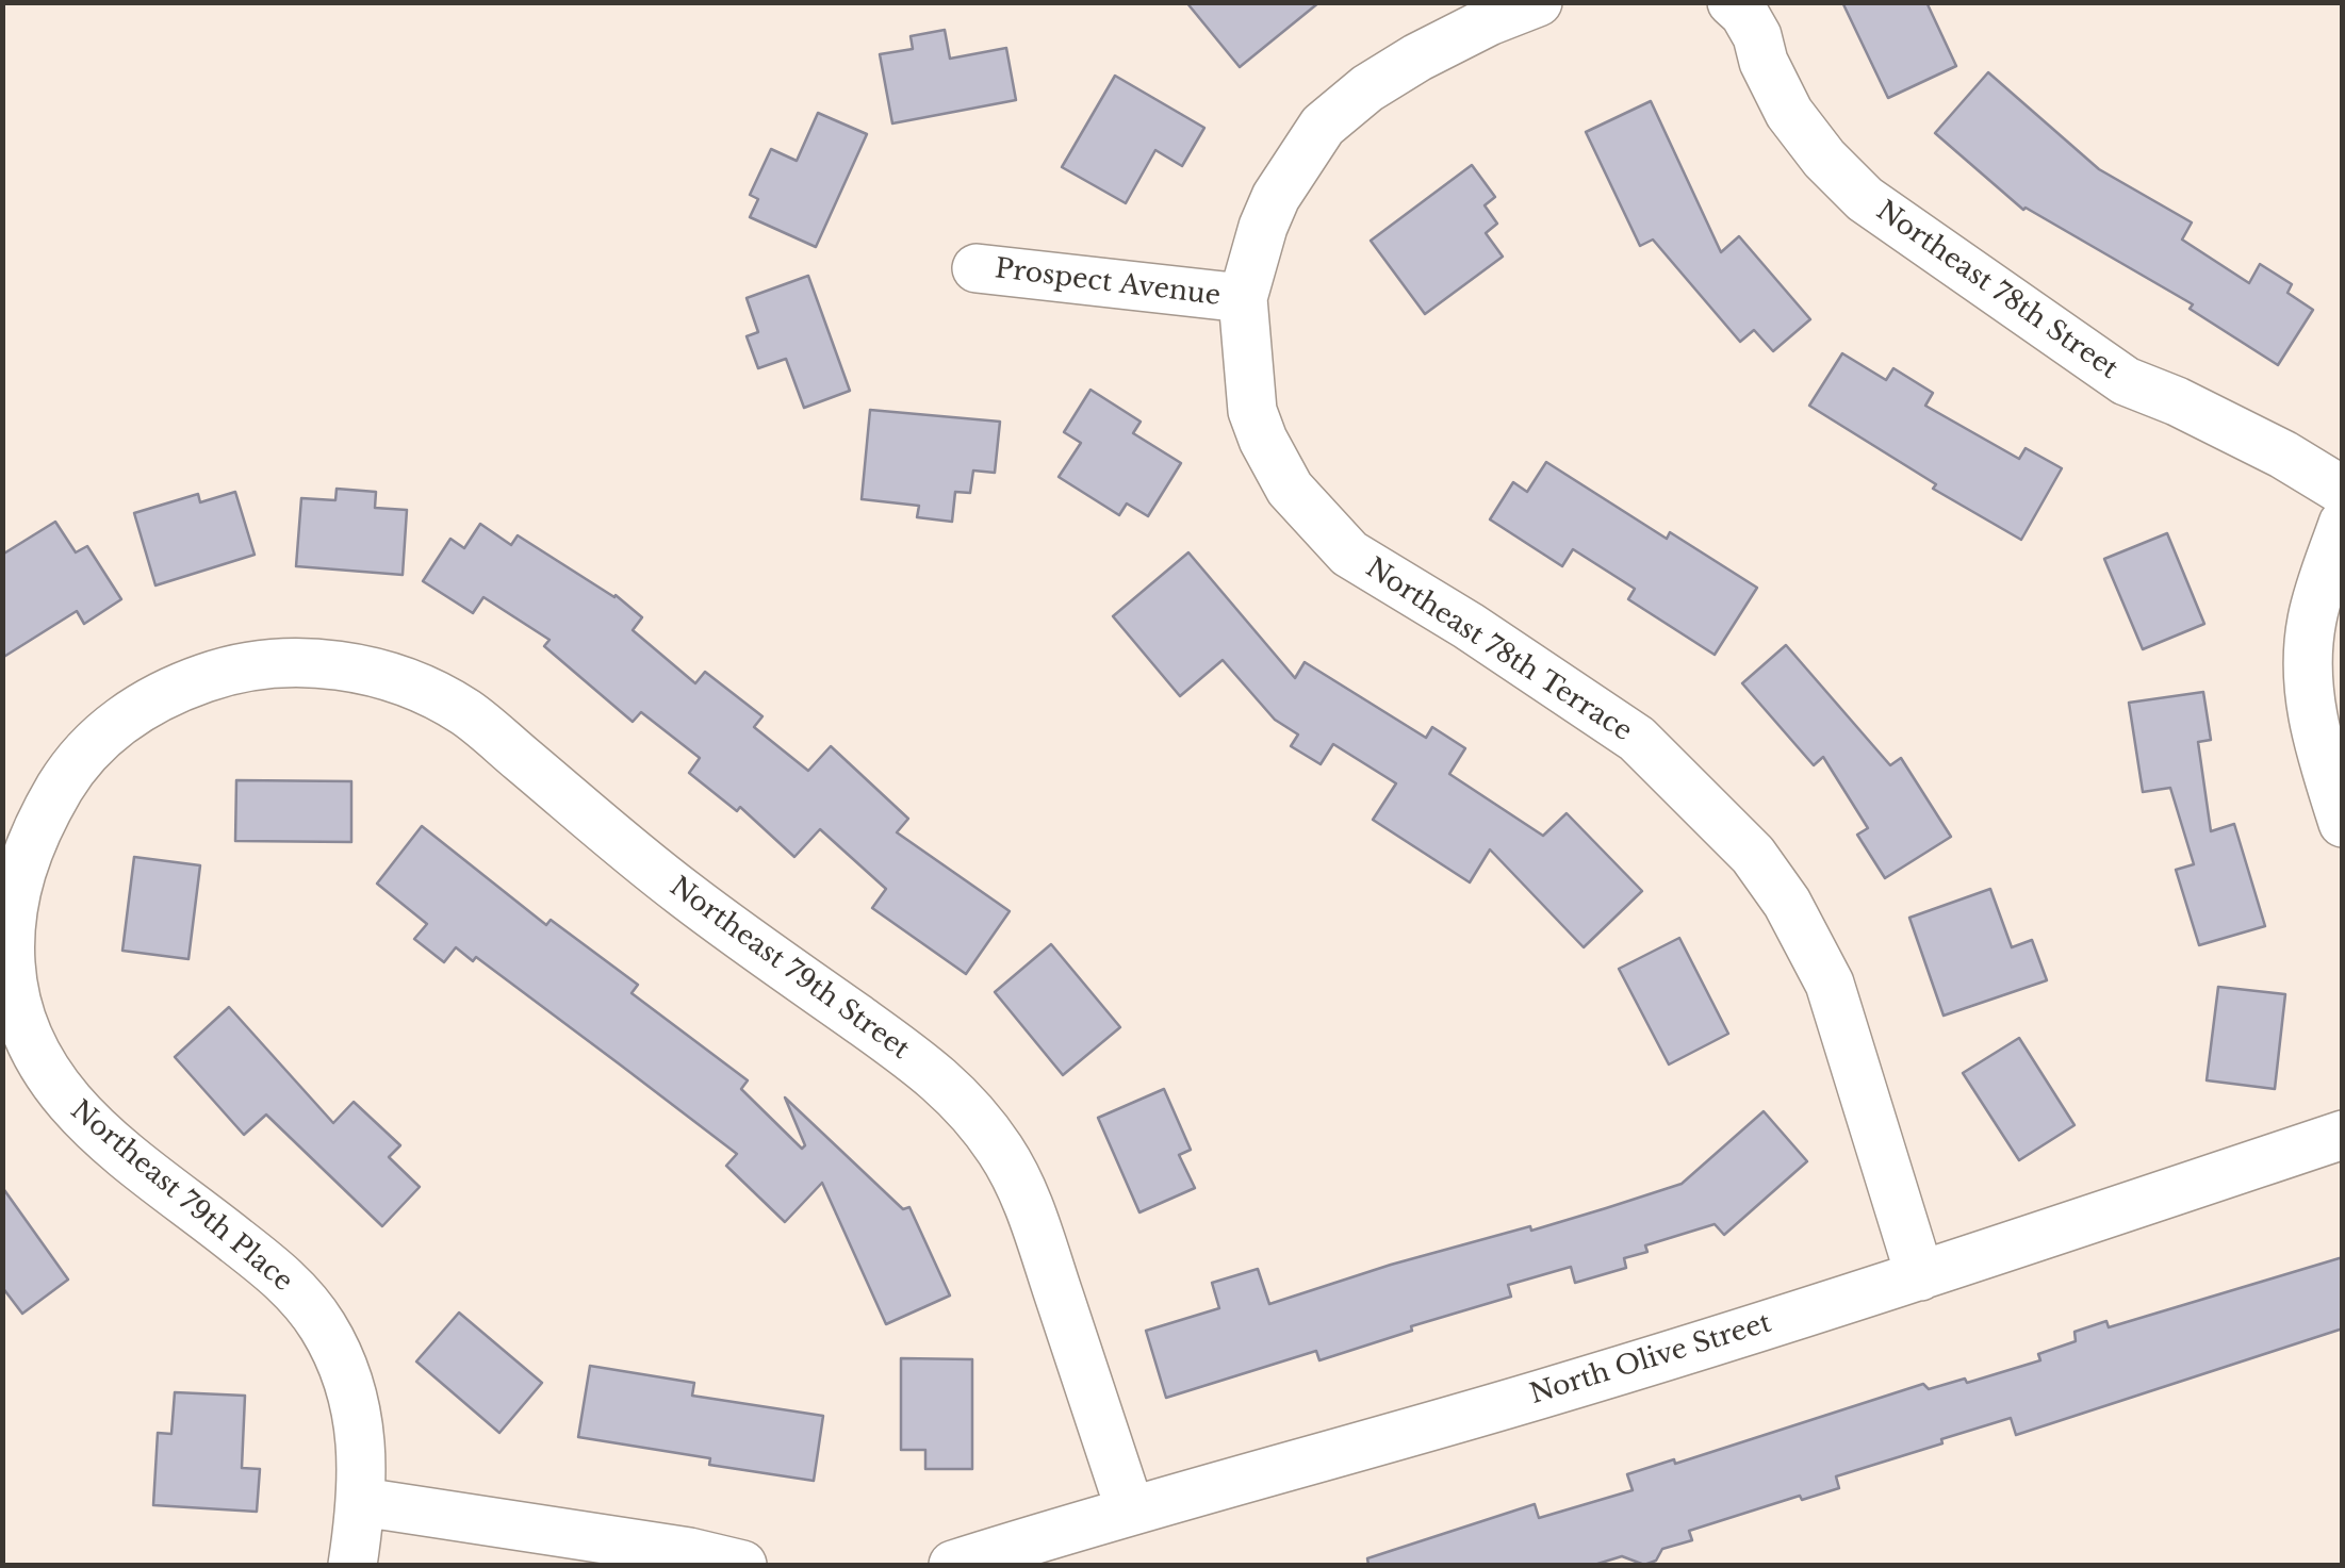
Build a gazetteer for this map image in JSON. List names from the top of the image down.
{
  "streets": {
    "street": [
      "Prospect Avenue",
      "Northeast 78th Street",
      "Northeast 78th Terrace",
      "Northeast 79th Street",
      "Northeast 79th Place",
      "North Olive Street"
    ]
  },
  "crossings": [
    ["Prospect Avenue", "Northeast 78th Terrace"],
    ["Northeast 78th Terrace", "North Olive Street"],
    ["Northeast 79th Street", "Northeast 79th Place"],
    ["Northeast 79th Street", "North Olive Street"]
  ]
}
